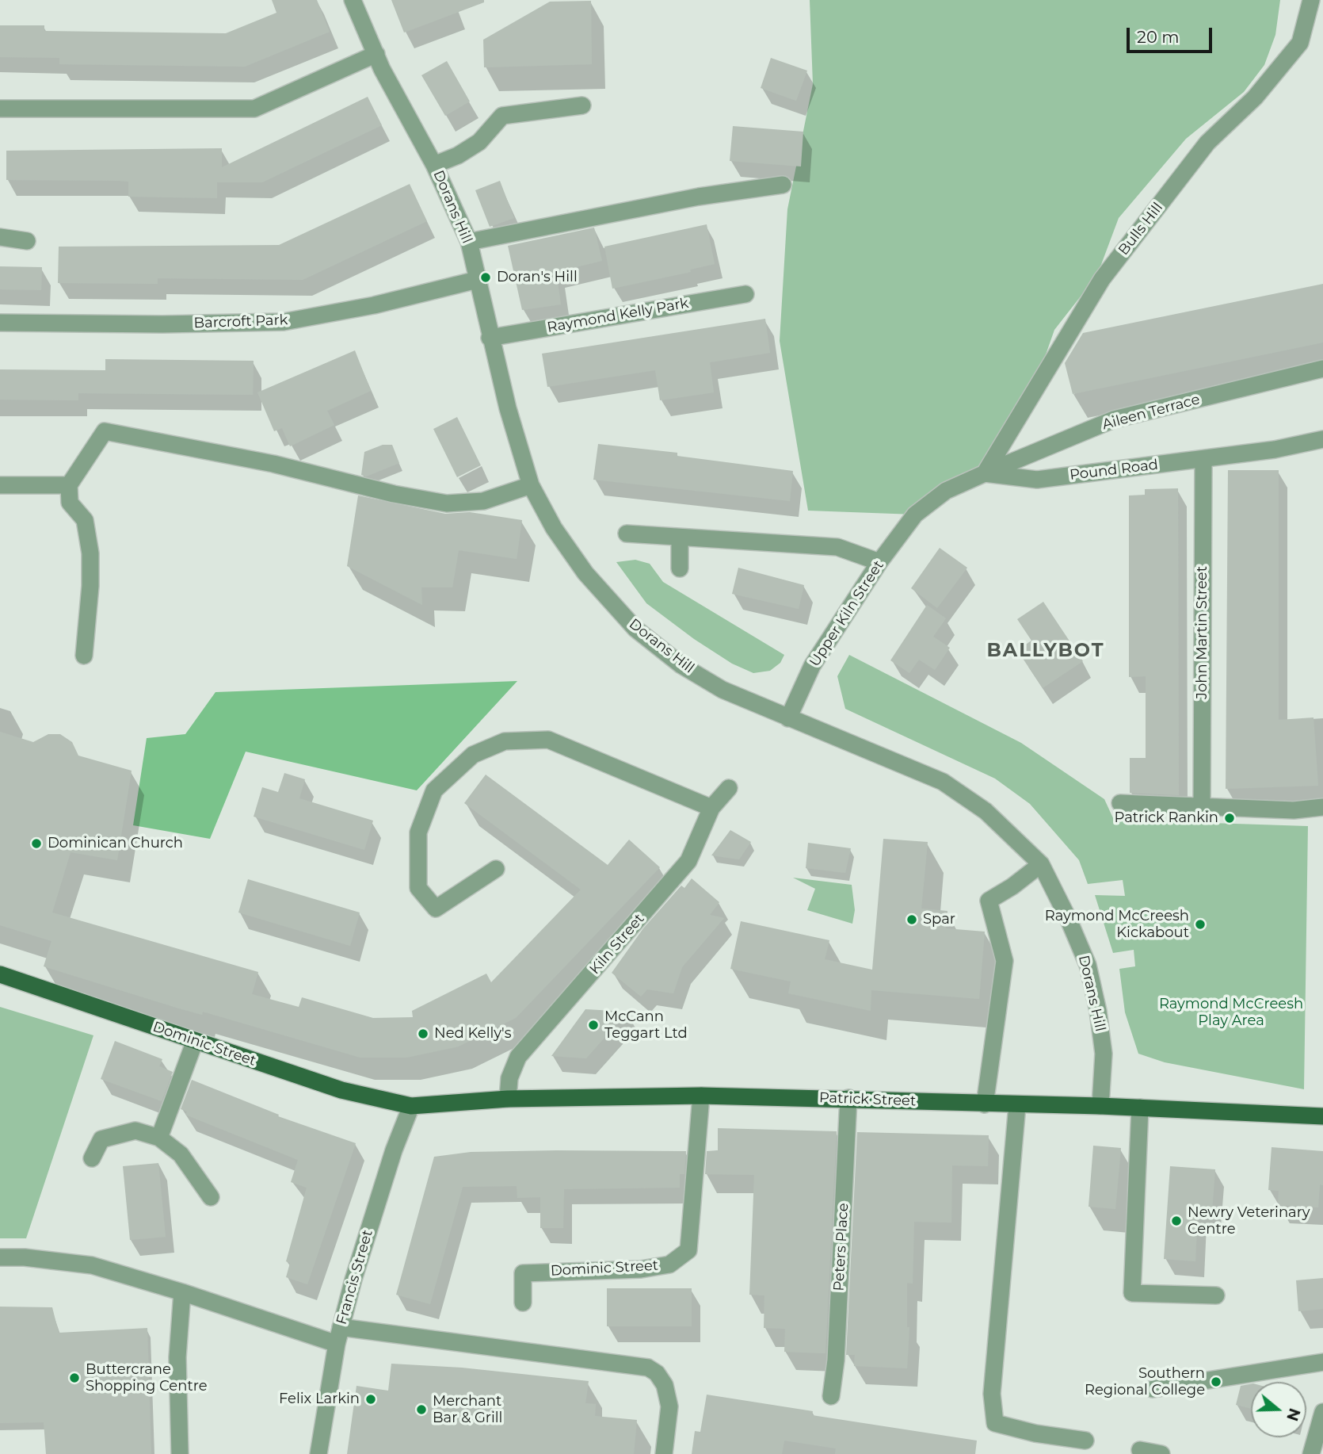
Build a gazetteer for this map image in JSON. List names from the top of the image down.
{
  "streets": {
    "main road": ["Dominic Street", "Patrick Street"],
    "street": [
      "Dorans Hill",
      "Bulls Hill",
      "Raymond Kelly Park",
      "Barcroft Park",
      "Aileen Terrace",
      "Pound Road",
      "Upper Kiln Street",
      "John Martin Street",
      "Kiln Street",
      "Peters Place",
      "Francis Street"
    ]
  },
  "crossings": [
    ["Dorans Hill", "Raymond Kelly Park"],
    ["Dorans Hill", "Barcroft Park"],
    ["Dorans Hill", "Upper Kiln Street"],
    ["Dorans Hill", "Patrick Street"],
    ["Bulls Hill", "Aileen Terrace"],
    ["Bulls Hill", "Pound Road"],
    ["Bulls Hill", "Upper Kiln Street"],
    ["Aileen Terrace", "Pound Road"],
    ["Aileen Terrace", "Upper Kiln Street"],
    ["Pound Road", "Upper Kiln Street"],
    ["Pound Road", "John Martin Street"],
    ["Kiln Street", "Patrick Street"],
    ["Dominic Street", "Patrick Street"],
    ["Dominic Street", "Francis Street"],
    ["Patrick Street", "Peters Place"],
    ["Patrick Street", "Francis Street"]
  ],
  "districts": ["BALLYBOT"],
  "parks": ["Raymond McCreesh Play Area"],
  "places": [
    "Doran's Hill",
    "Patrick Rankin",
    "Dominican Church",
    "Spar",
    "Raymond McCreesh Kickabout",
    "McCann Teggart Ltd",
    "Ned Kelly's",
    "Newry Veterinary Centre",
    "Buttercrane Shopping Centre",
    "Southern Regional College",
    "Felix Larkin",
    "Merchant Bar & Grill"
  ],
  "scale_bar": "20 m",
  "north": "right"
}
